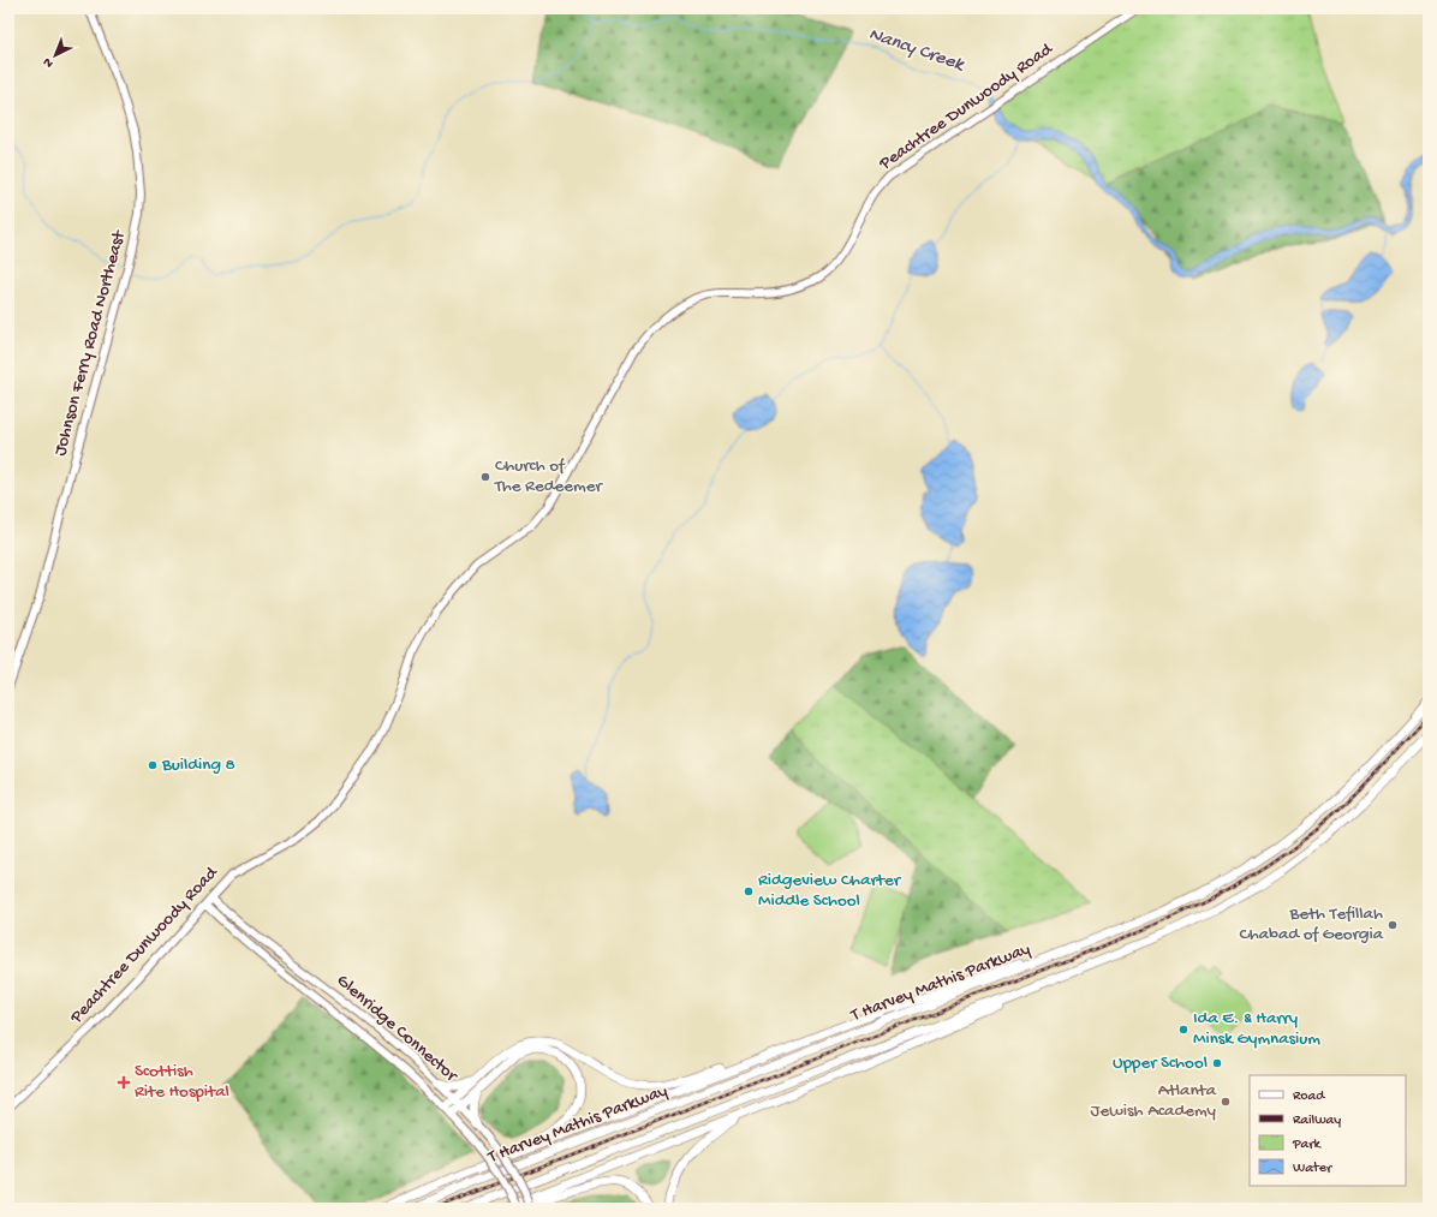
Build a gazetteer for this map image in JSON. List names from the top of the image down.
{
  "streets": {
    "highway": ["T Harvey Mathis Parkway"],
    "main road": ["Peachtree Dunwoody Road", "Johnson Ferry Road Northeast", "Glenridge Connector"]
  },
  "crossings": [
    ["Peachtree Dunwoody Road", "Glenridge Connector"]
  ],
  "water": ["Nancy Creek"],
  "places": {
    "other": [
      "Church of The Redeemer",
      "Building 8",
      "Ridgeview Charter Middle School",
      "Beth Tefillah Chabad of Georgia",
      "Ida E. & Harry Minsk Gymnasium",
      "Upper School",
      "Atlanta Jewish Academy"
    ],
    "health": ["Scottish Rite Hospital"]
  },
  "legend": [
    "Road",
    "Railway",
    "Park",
    "Water"
  ],
  "north": "bottom left"
}
